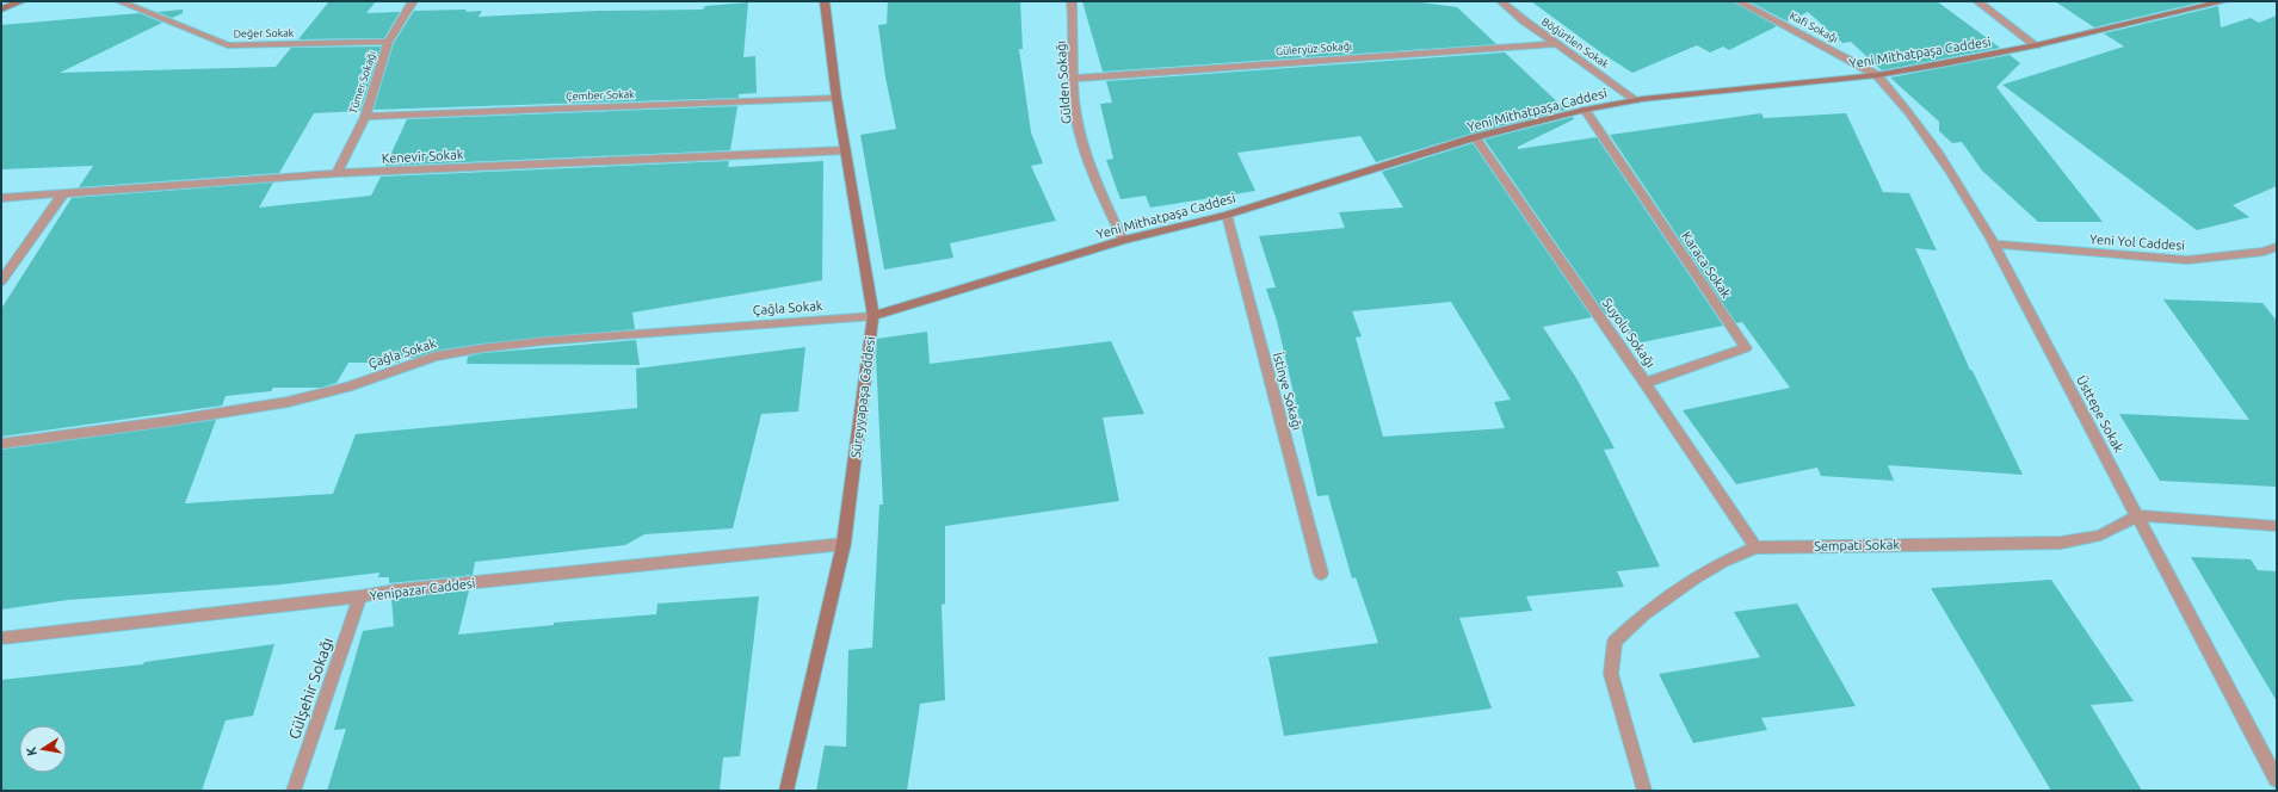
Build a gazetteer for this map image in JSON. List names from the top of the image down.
{
  "streets": {
    "street": [
      "Kafi Sokağı",
      "Değer Sokak",
      "Böğürtlen Sokak",
      "Güleryüz Sokağı",
      "Yeni Mithatpaşa Caddesi",
      "Tümer Sokağı",
      "Gülden Sokağı",
      "Çember Sokak",
      "Kenevir Sokak",
      "Yeni Yol Caddesi",
      "Karaca Sokak",
      "Çağla Sokak",
      "Suyolu Sokağı",
      "İstinye Sokağı",
      "Süreyyapaşa Caddesi",
      "Üsttepe Sokak",
      "Sempati Sokak",
      "Yenipazar Caddesi",
      "Gülşehir Sokağı"
    ]
  },
  "crossings": [
    ["Kafi Sokağı", "Yeni Mithatpaşa Caddesi"],
    ["Kafi Sokağı", "Üsttepe Sokak"],
    ["Değer Sokak", "Tümer Sokağı"],
    ["Böğürtlen Sokak", "Güleryüz Sokağı"],
    ["Böğürtlen Sokak", "Yeni Mithatpaşa Caddesi"],
    ["Güleryüz Sokağı", "Gülden Sokağı"],
    ["Yeni Mithatpaşa Caddesi", "Gülden Sokağı"],
    ["Yeni Mithatpaşa Caddesi", "Karaca Sokak"],
    ["Yeni Mithatpaşa Caddesi", "Çağla Sokak"],
    ["Yeni Mithatpaşa Caddesi", "Suyolu Sokağı"],
    ["Yeni Mithatpaşa Caddesi", "İstinye Sokağı"],
    ["Yeni Mithatpaşa Caddesi", "Süreyyapaşa Caddesi"],
    ["Yeni Mithatpaşa Caddesi", "Üsttepe Sokak"],
    ["Tümer Sokağı", "Çember Sokak"],
    ["Tümer Sokağı", "Kenevir Sokak"],
    ["Çember Sokak", "Süreyyapaşa Caddesi"],
    ["Kenevir Sokak", "Süreyyapaşa Caddesi"],
    ["Yeni Yol Caddesi", "Üsttepe Sokak"],
    ["Karaca Sokak", "Suyolu Sokağı"],
    ["Çağla Sokak", "Süreyyapaşa Caddesi"],
    ["Suyolu Sokağı", "Sempati Sokak"],
    ["Süreyyapaşa Caddesi", "Yenipazar Caddesi"],
    ["Üsttepe Sokak", "Sempati Sokak"],
    ["Yenipazar Caddesi", "Gülşehir Sokağı"]
  ],
  "north": "left"
}
